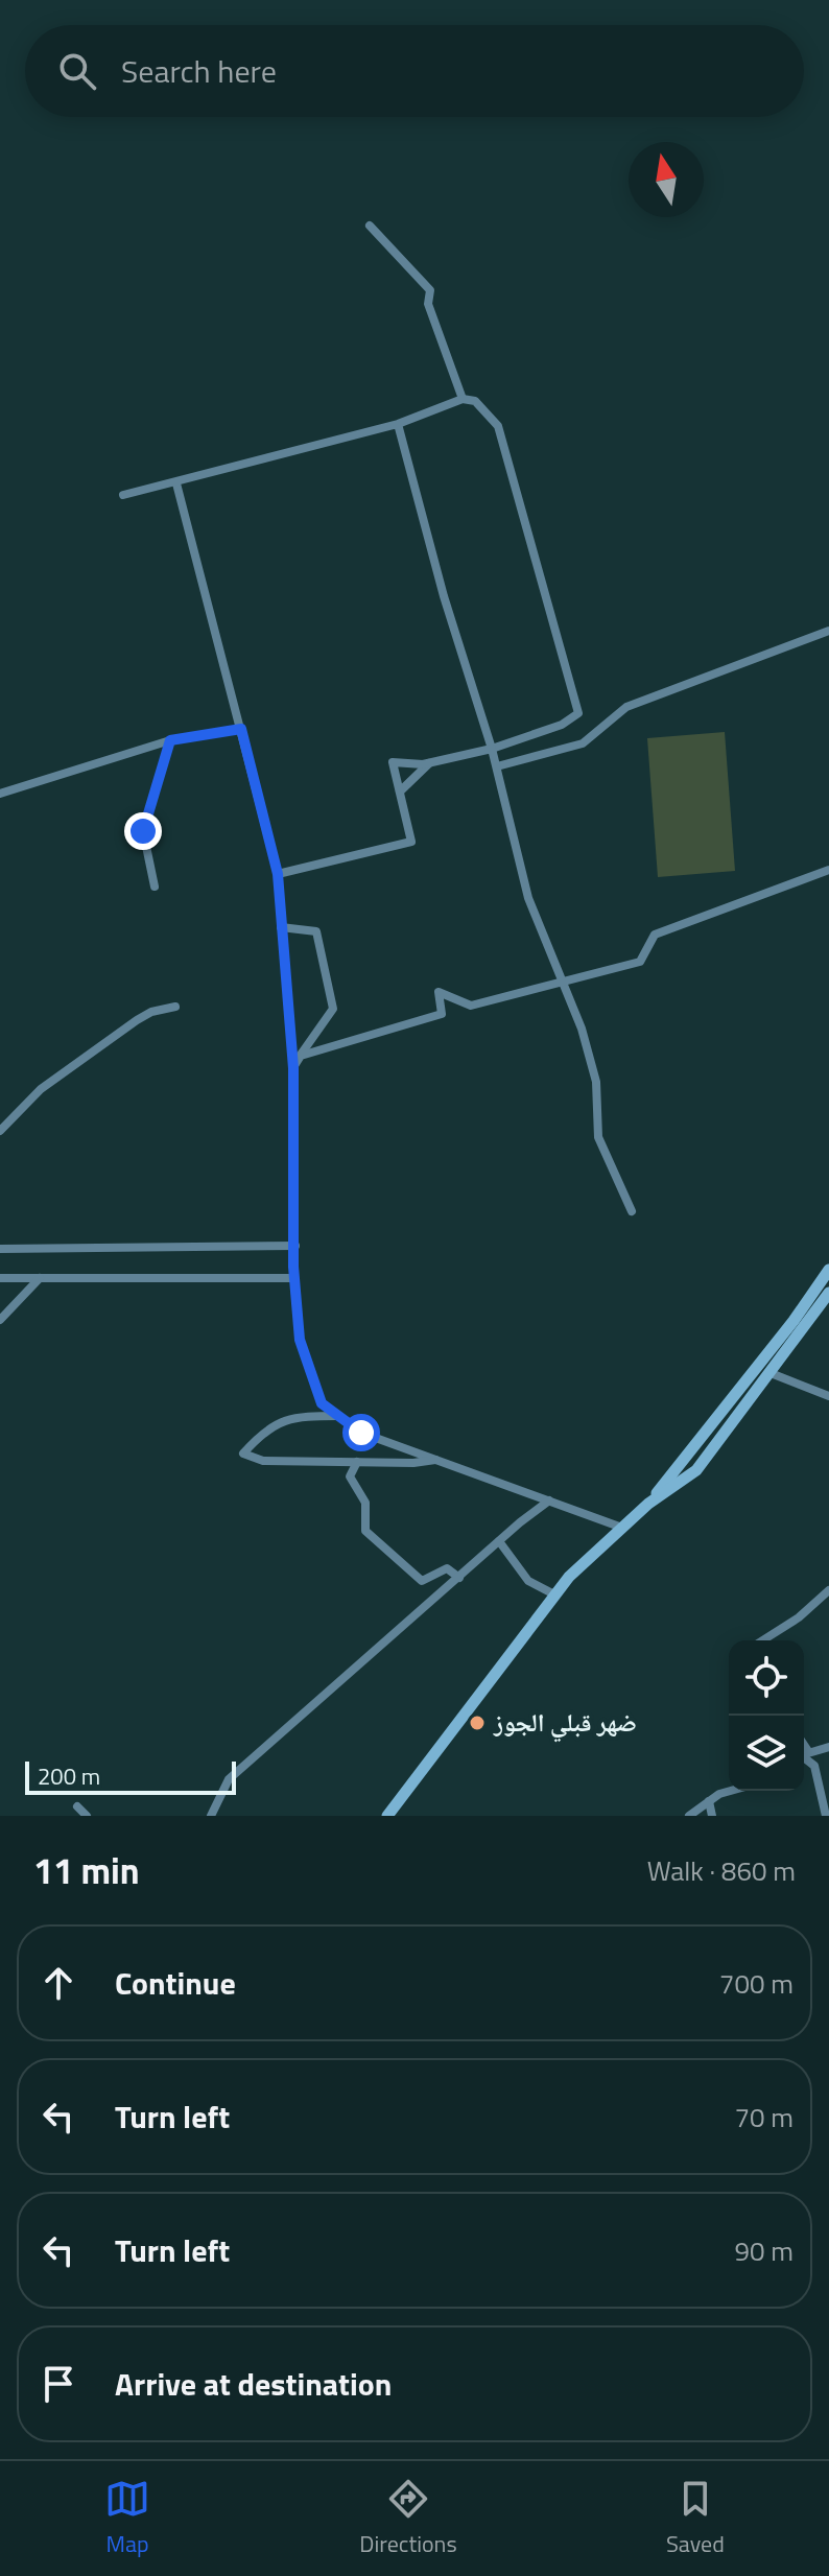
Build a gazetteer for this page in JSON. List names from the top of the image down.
{
  "places": ["ضهر قبلي الجوز"],
  "scale_bar": "200 m",
  "north": "top",
  "page": {
    "search": "Search here",
    "scale": "200 m",
    "heading": ["11 min", "Walk · 860 m"],
    "list": [
      ["Continue", "700 m"],
      ["Turn left", "70 m"],
      ["Turn left", "90 m"],
      "Arrive at destination"
    ],
    "nav": ["Map", "Directions", "Saved"]
  }
}
